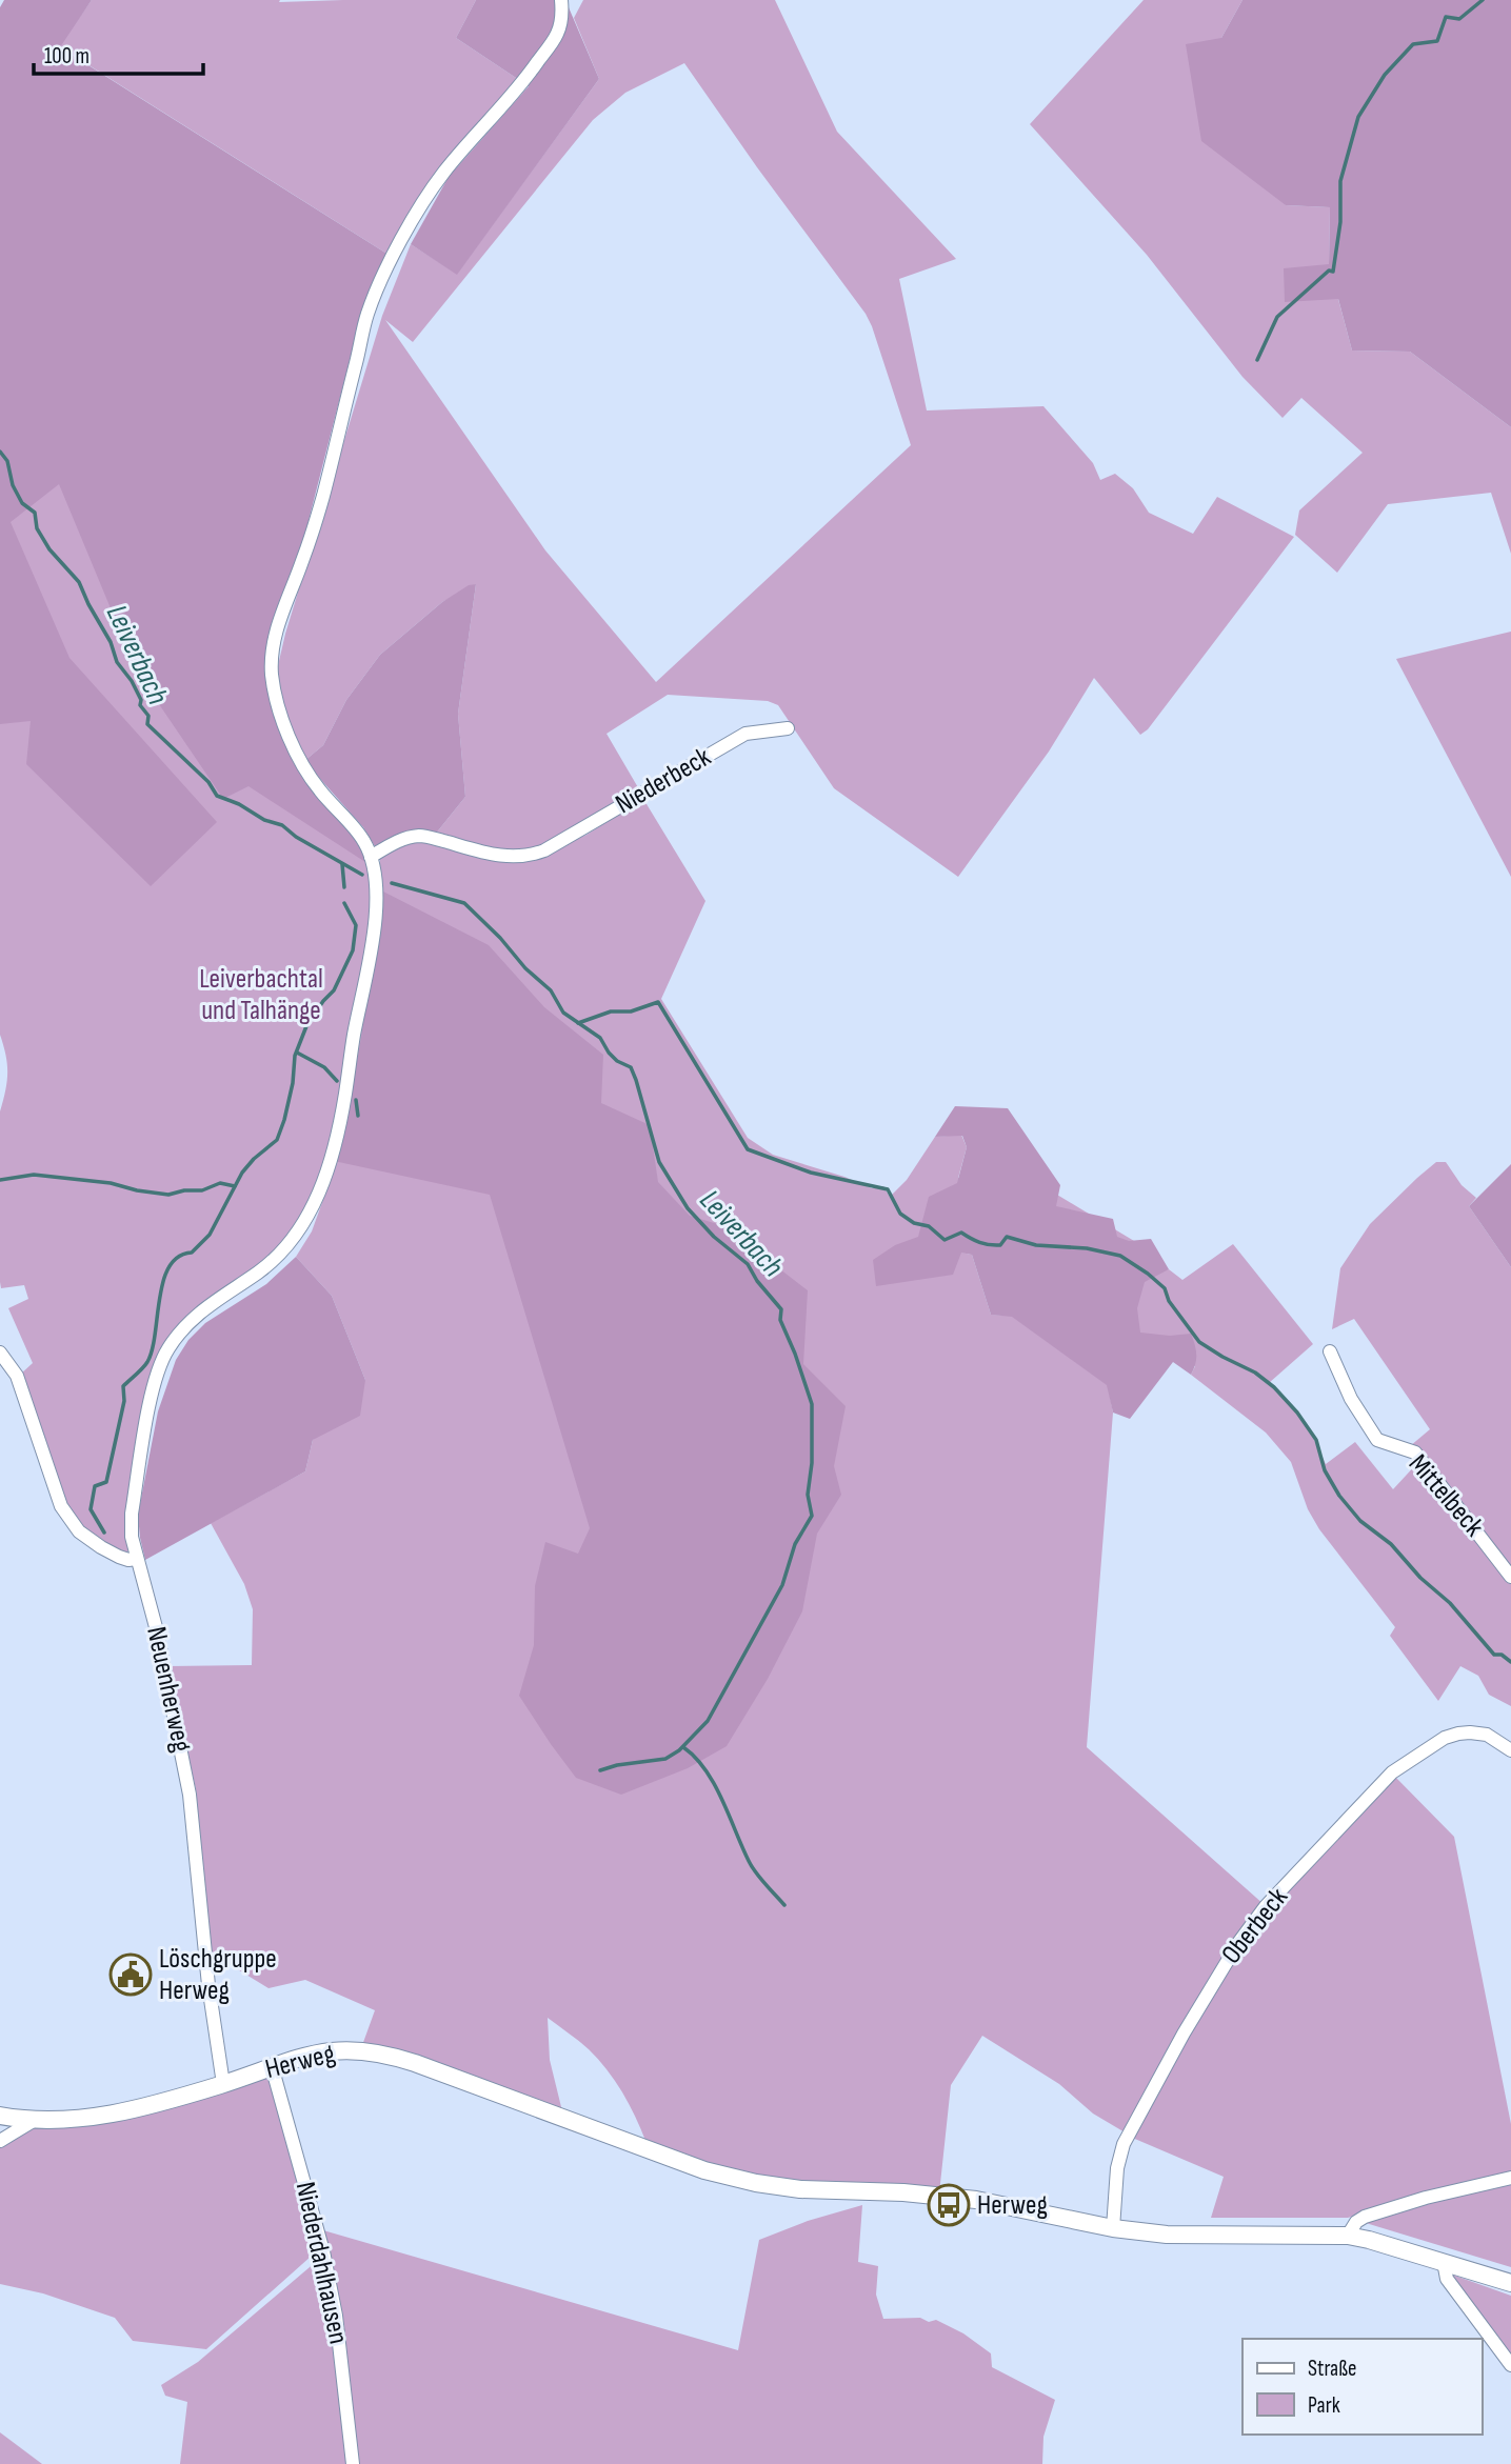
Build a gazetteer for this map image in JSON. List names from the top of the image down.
{
  "streets": {
    "main road": ["Herweg"],
    "street": [
      "Niederbeck",
      "Mittelbeck",
      "Neuenherweg",
      "Oberbeck",
      "Niederdahlhausen"
    ]
  },
  "crossings": [
    ["Niederbeck", "Neuenherweg"],
    ["Neuenherweg", "Herweg"],
    ["Oberbeck", "Herweg"],
    ["Herweg", "Niederdahlhausen"]
  ],
  "water": ["Leiverbach"],
  "parks": ["Leiverbachtal und Talhänge"],
  "places": {
    "public building": ["Löschgruppe Herweg"],
    "bus stop": ["Herweg"]
  },
  "legend": ["Straße", "Park"],
  "scale_bar": "100 m"
}
